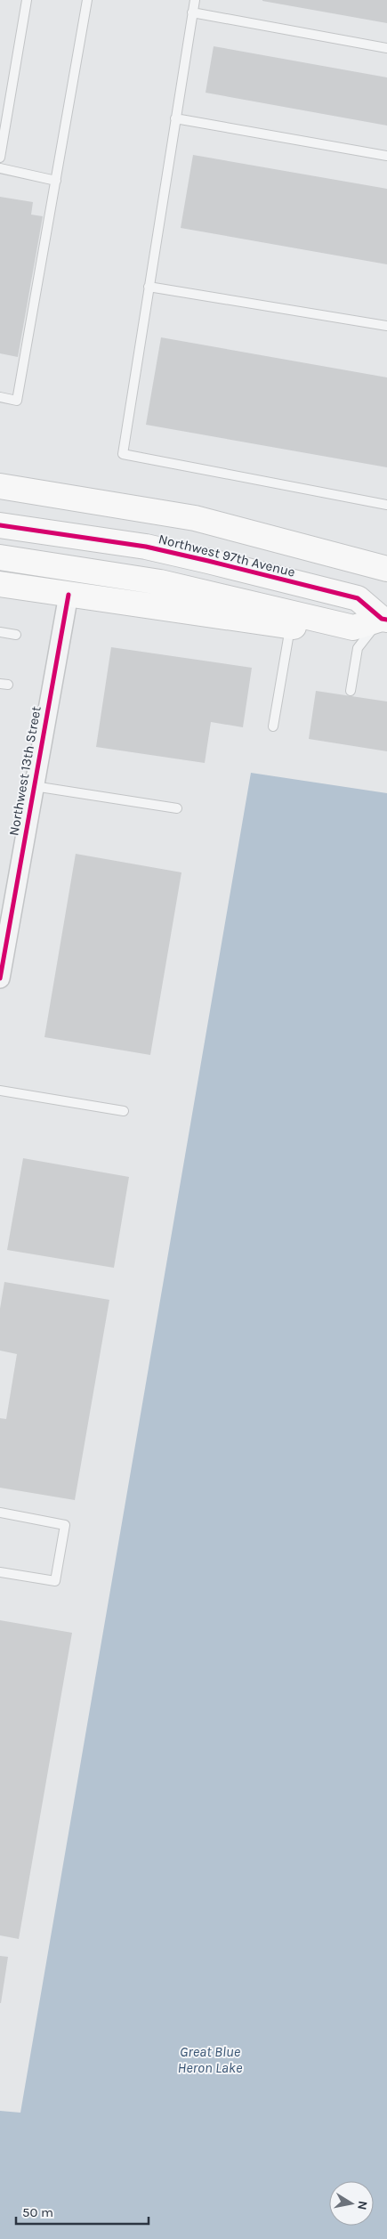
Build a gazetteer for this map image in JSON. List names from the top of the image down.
{
  "streets": {
    "street": ["Northwest 97th Avenue", "Northwest 13th Street"]
  },
  "water": ["Great Blue Heron Lake"],
  "scale_bar": "50 m",
  "north": "right"
}
